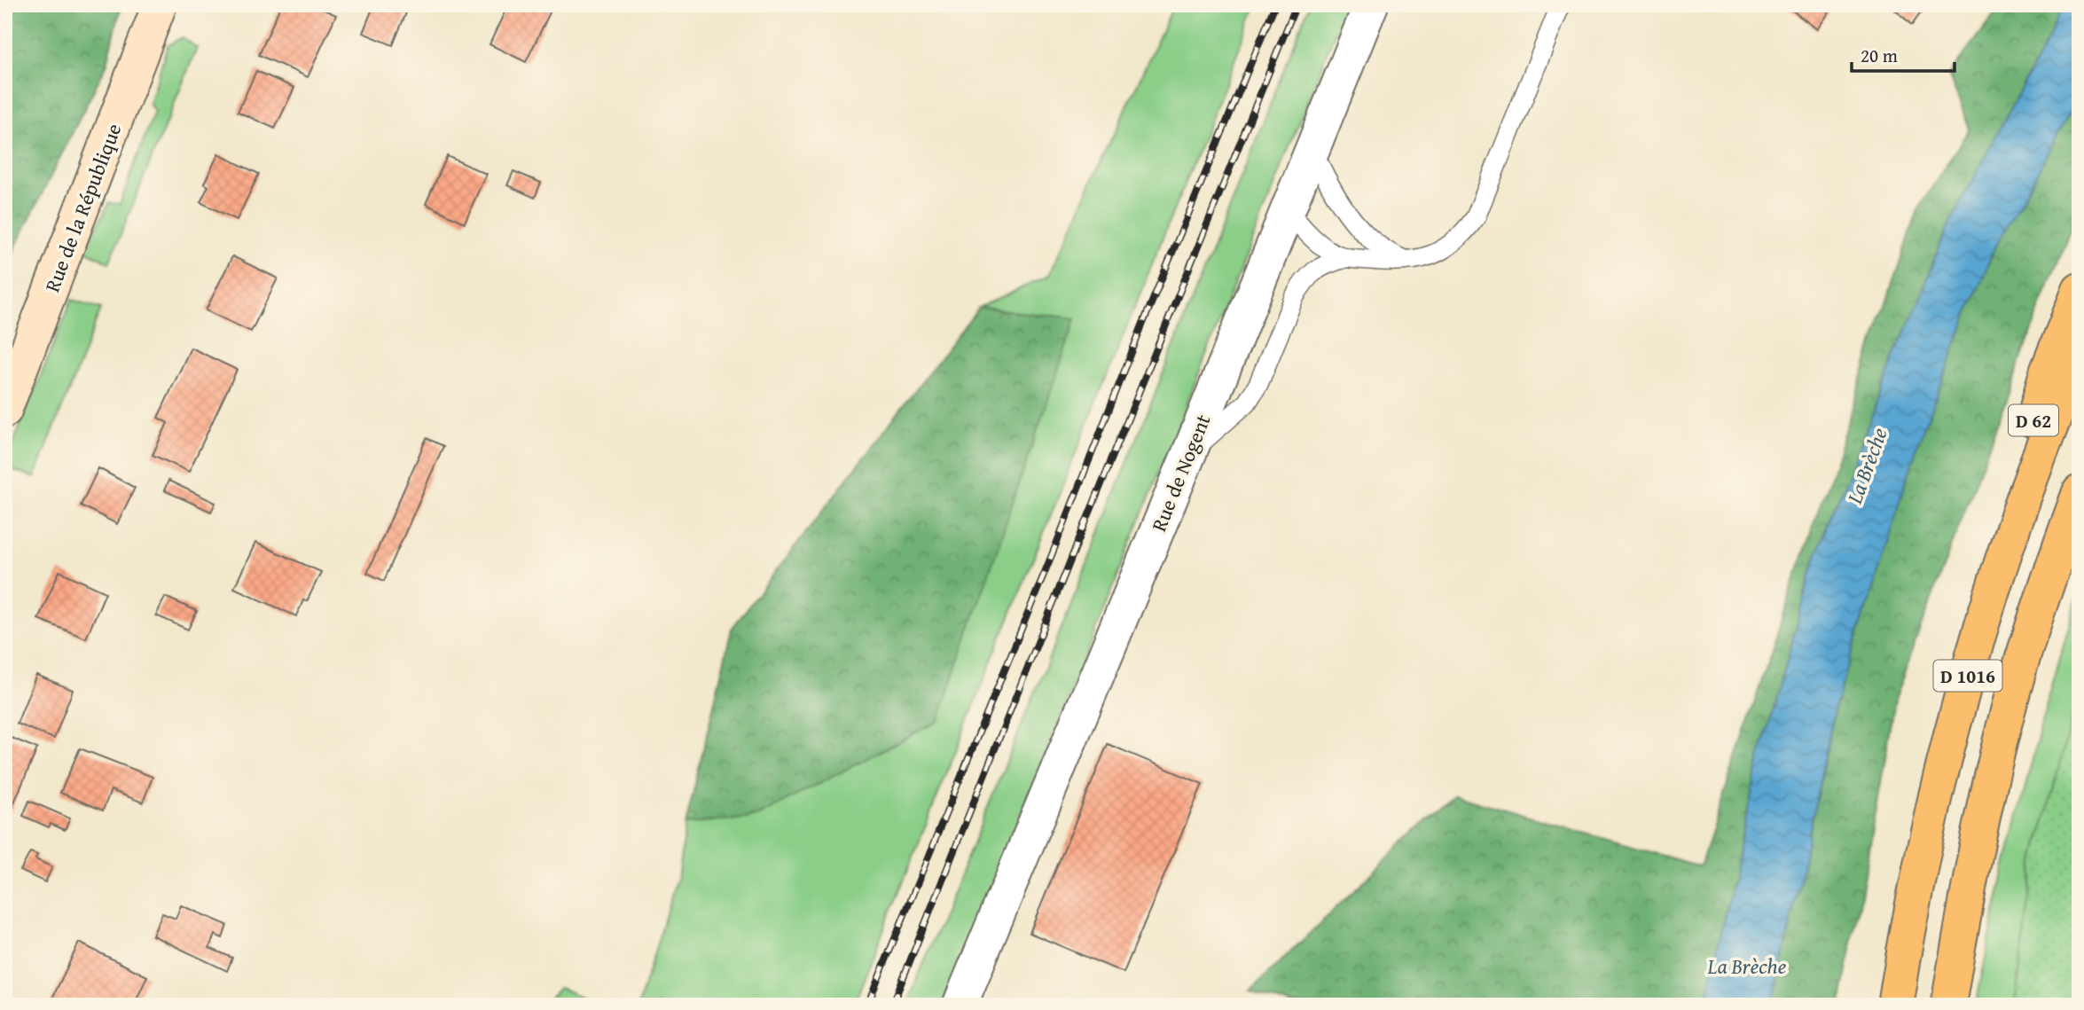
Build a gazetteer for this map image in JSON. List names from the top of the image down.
{
  "streets": {
    "highway": ["D 62", "D 1016"],
    "main road": ["Rue de la République"],
    "street": ["Rue de Nogent"]
  },
  "crossings": [
    ["D 62", "D 1016"]
  ],
  "water": ["La Brèche"],
  "scale_bar": "20 m"
}
